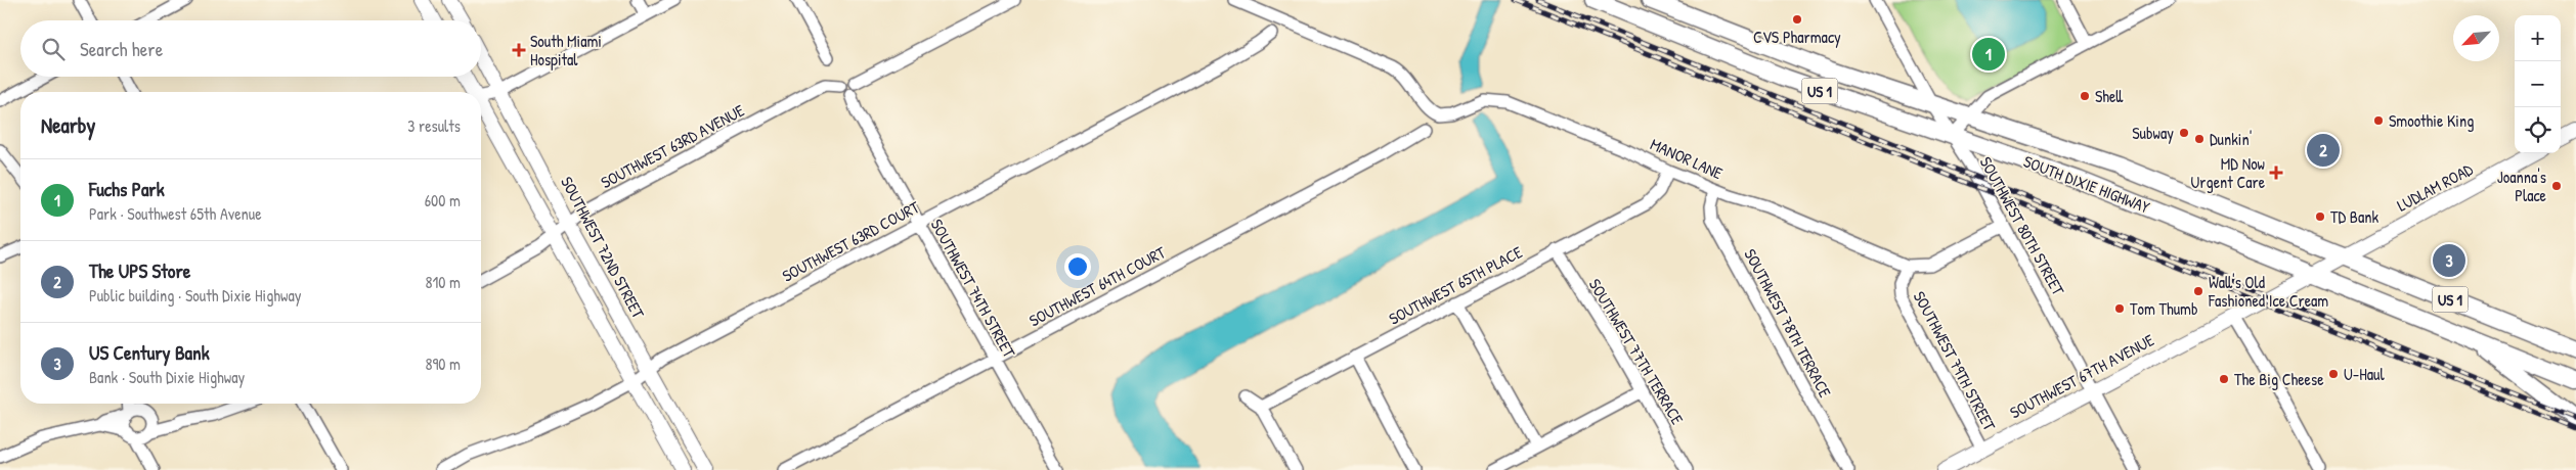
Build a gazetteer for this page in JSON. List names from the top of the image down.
{
  "streets": {
    "highway": ["US 1", "SOUTH DIXIE HIGHWAY"],
    "main road": ["LUDLAM ROAD", "SOUTHWEST 72ND STREET", "SOUTHWEST 67TH AVENUE"],
    "street": [
      "SOUTHWEST 63RD AVENUE",
      "MANOR LANE",
      "SOUTHWEST 80TH STREET",
      "SOUTHWEST 63RD COURT",
      "SOUTHWEST 65TH PLACE",
      "SOUTHWEST 64TH COURT",
      "SOUTHWEST 74TH STREET",
      "SOUTHWEST 78TH TERRACE",
      "SOUTHWEST 77TH TERRACE",
      "SOUTHWEST 79TH STREET"
    ]
  },
  "crossings": [
    ["SOUTHWEST 63RD AVENUE", "SOUTHWEST 72ND STREET"],
    ["SOUTHWEST 63RD AVENUE", "SOUTHWEST 74TH STREET"],
    ["MANOR LANE", "SOUTHWEST 65TH PLACE"],
    ["MANOR LANE", "SOUTHWEST 78TH TERRACE"],
    ["MANOR LANE", "SOUTHWEST 79TH STREET"],
    ["SOUTH DIXIE HIGHWAY", "LUDLAM ROAD"],
    ["SOUTH DIXIE HIGHWAY", "SOUTHWEST 80TH STREET"],
    ["SOUTH DIXIE HIGHWAY", "SOUTHWEST 67TH AVENUE"],
    ["LUDLAM ROAD", "SOUTHWEST 67TH AVENUE"],
    ["SOUTHWEST 80TH STREET", "SOUTHWEST 67TH AVENUE"],
    ["SOUTHWEST 63RD COURT", "SOUTHWEST 72ND STREET"],
    ["SOUTHWEST 63RD COURT", "SOUTHWEST 74TH STREET"],
    ["SOUTHWEST 65TH PLACE", "SOUTHWEST 77TH TERRACE"],
    ["SOUTHWEST 64TH COURT", "SOUTHWEST 74TH STREET"],
    ["SOUTHWEST 79TH STREET", "SOUTHWEST 67TH AVENUE"]
  ],
  "places": {
    "other": [
      "CVS Pharmacy",
      "Shell",
      "Smoothie King",
      "Subway",
      "Dunkin'",
      "Joanna's Place",
      "TD Bank",
      "Wall's Old Fashioned Ice Cream",
      "Tom Thumb",
      "U-Haul",
      "The Big Cheese"
    ],
    "health": ["South Miami Hospital", "MD Now Urgent Care"]
  },
  "north": "bottom left",
  "page": {
    "map_buttons": ["+", "−"],
    "search": "Search here",
    "pins": ["1", "2", "3"],
    "heading": ["Nearby", "3 results"],
    "list": [
      {
        "mark": "1",
        "name": "Fuchs Park",
        "note": "Park · Southwest 65th Avenue",
        "value": "600 m"
      },
      {
        "mark": "2",
        "name": "The UPS Store",
        "note": "Public building · South Dixie Highway",
        "value": "810 m"
      },
      {
        "mark": "3",
        "name": "US Century Bank",
        "note": "Bank · South Dixie Highway",
        "value": "890 m"
      }
    ]
  }
}
